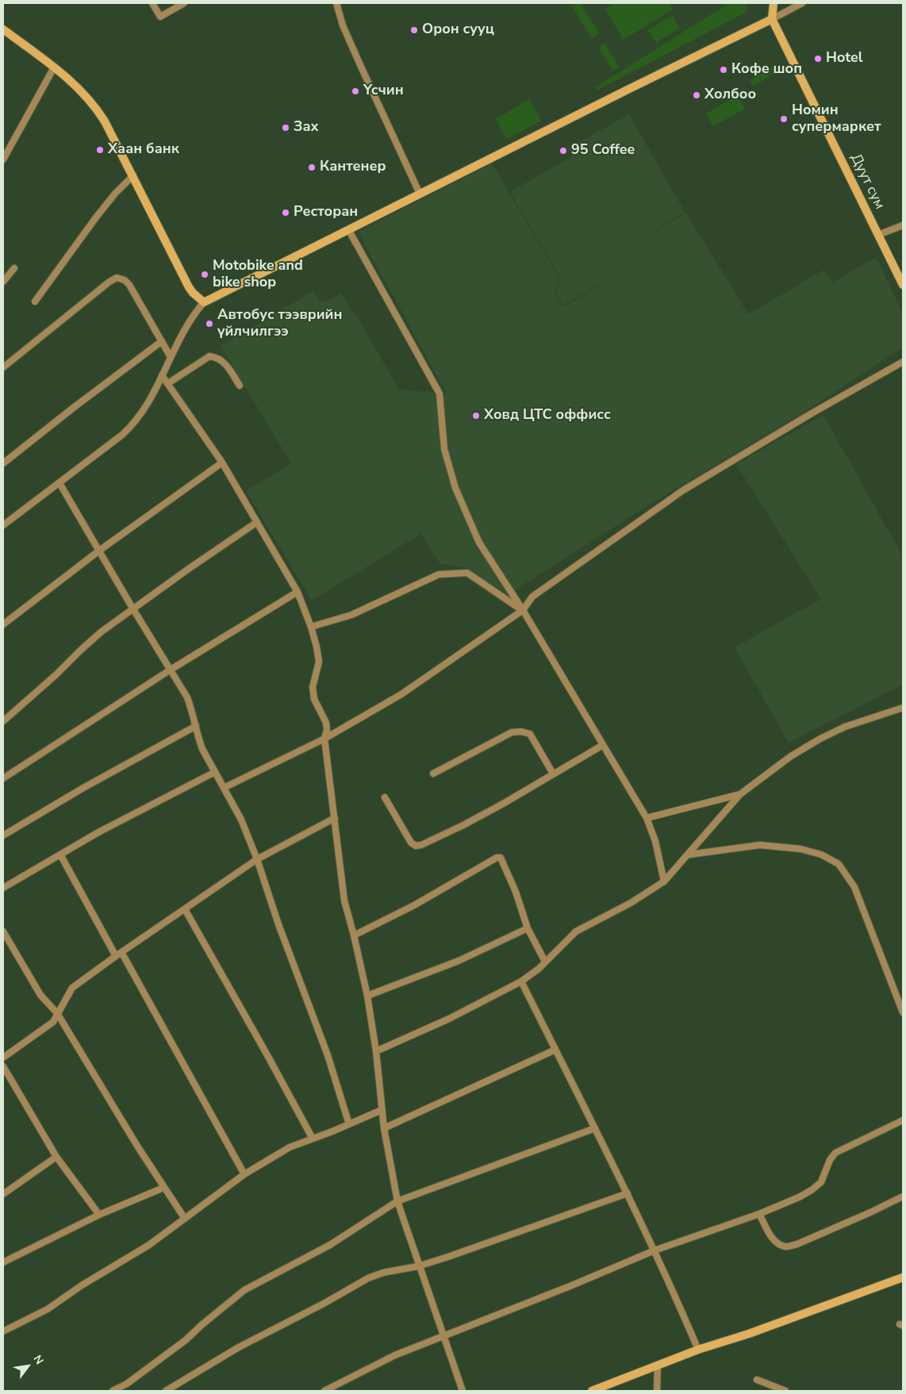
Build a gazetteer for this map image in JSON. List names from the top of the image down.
{
  "streets": {
    "street": ["Дуут сум"]
  },
  "places": [
    "Орон сууц",
    "Hotel",
    "Кофе шоп",
    "Үсчин",
    "Холбоо",
    "Номин супермаркет",
    "Зах",
    "Хаан банк",
    "95 Coffee",
    "Кантенер",
    "Ресторан",
    "Motobike and bike shop",
    "Автобус тээврийн үйлчилгээ",
    "Ховд ЦТС оффисс"
  ],
  "north": "top right"
}
